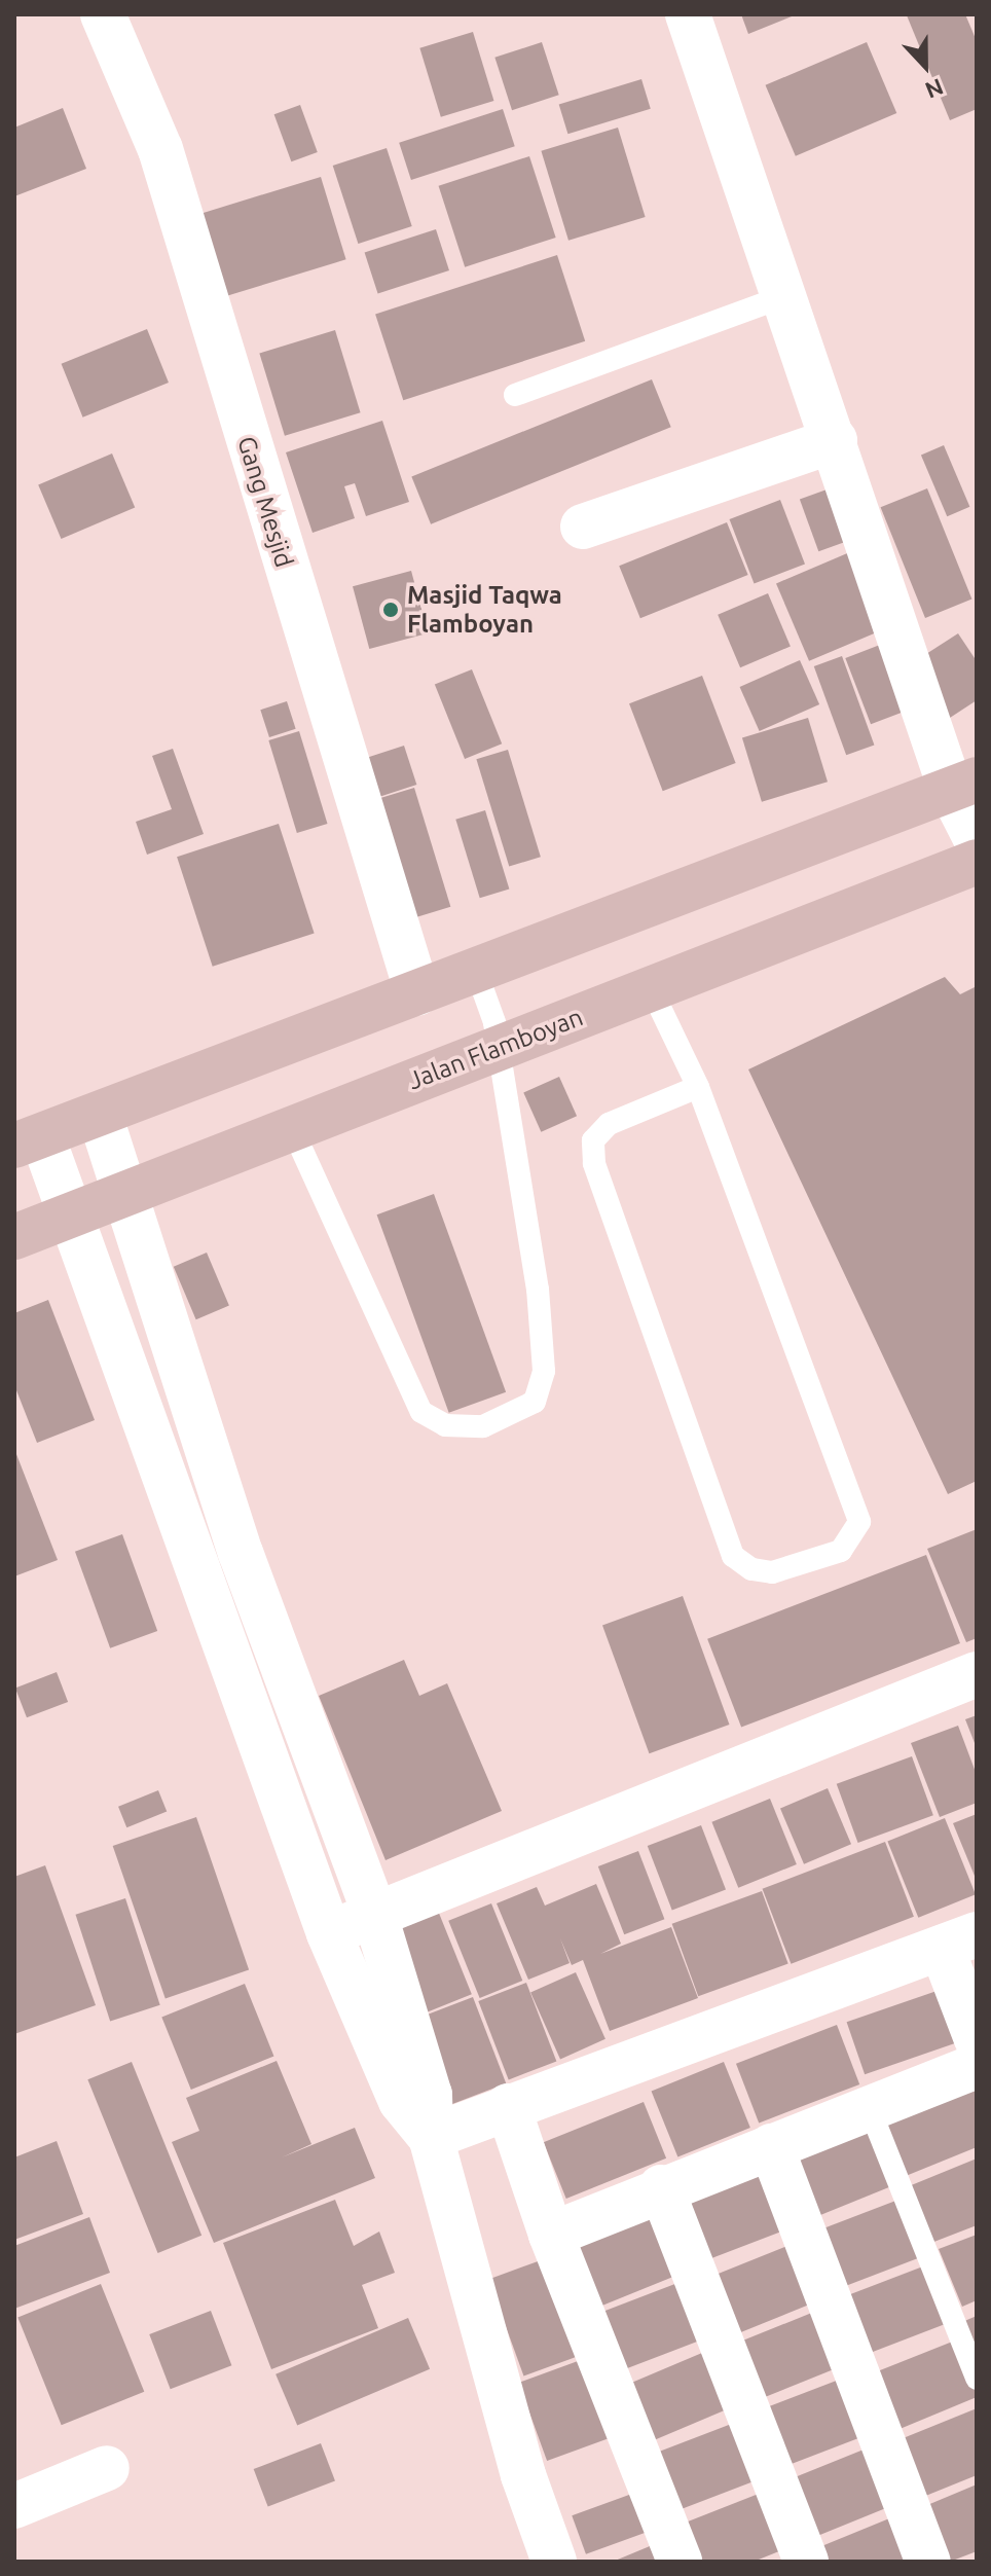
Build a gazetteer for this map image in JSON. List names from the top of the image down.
{
  "streets": {
    "main road": ["Jalan Flamboyan"],
    "street": ["Gang Mesjid"]
  },
  "places": ["Masjid Taqwa Flamboyan"],
  "north": "bottom"
}
